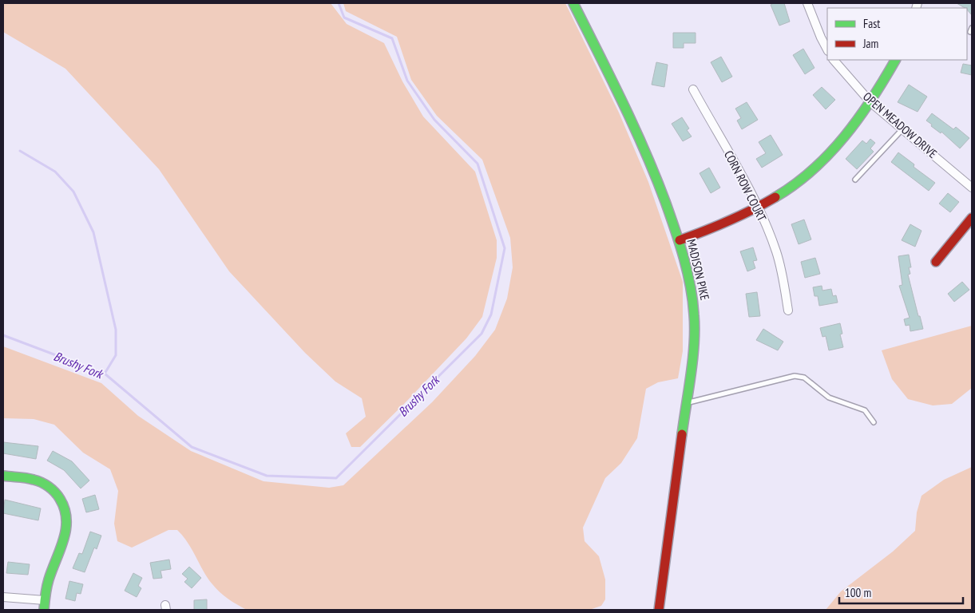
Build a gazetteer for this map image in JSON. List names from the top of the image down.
{
  "streets": {
    "street": ["OPEN MEADOW DRIVE", "CORN ROW COURT", "MADISON PIKE"]
  },
  "water": ["Brushy Fork"],
  "legend": ["Fast", "Jam"],
  "scale_bar": "100 m"
}
